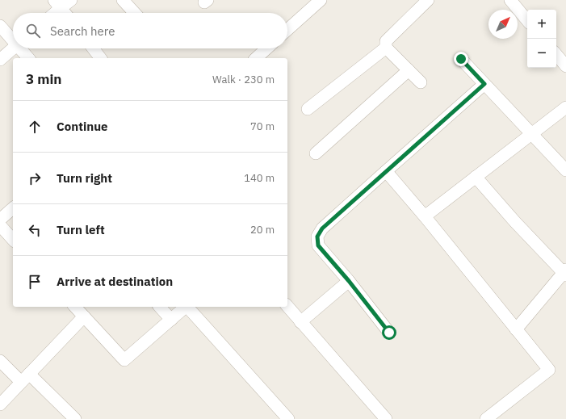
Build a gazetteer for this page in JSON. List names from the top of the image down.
{
  "north": "top right",
  "page": {
    "map_buttons": ["+", "−"],
    "search": "Search here",
    "heading": ["3 min", "Walk · 230 m"],
    "list": [
      ["Continue", "70 m"],
      ["Turn right", "140 m"],
      ["Turn left", "20 m"],
      "Arrive at destination"
    ]
  }
}
